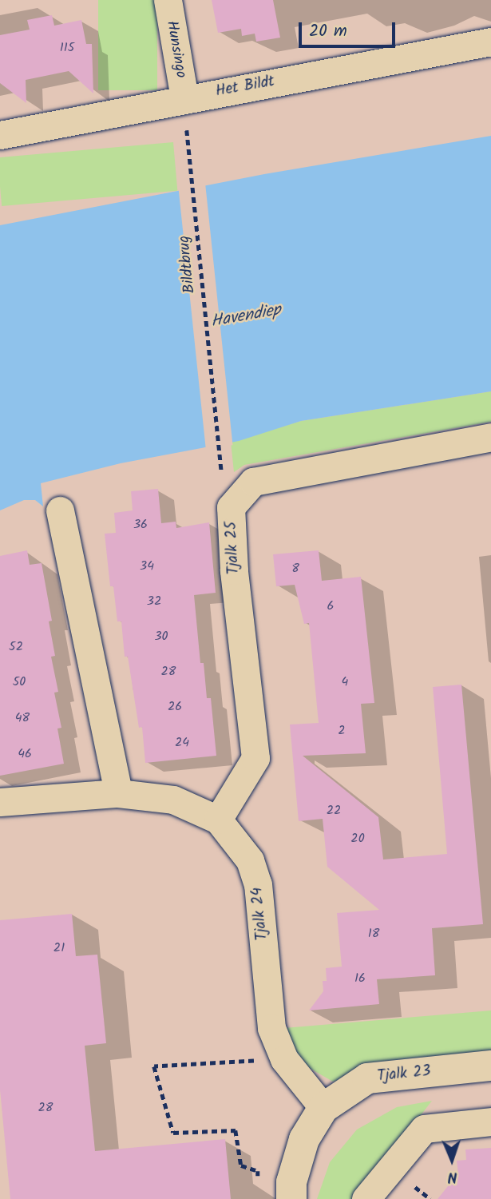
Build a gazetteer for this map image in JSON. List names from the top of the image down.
{
  "streets": {
    "street": [
      "Hunsingo",
      "Het Bildt",
      "Tjalk 25",
      "Tjalk 24",
      "Tjalk 23"
    ],
    "path": ["Bildtbrug"]
  },
  "crossings": [
    ["Hunsingo", "Het Bildt"],
    ["Tjalk 25", "Tjalk 24"],
    ["Tjalk 24", "Tjalk 23"]
  ],
  "water": ["Havendiep"],
  "house_numbers": [
    "115",
    "36",
    "34",
    "8",
    "32",
    "6",
    "30",
    "52",
    "28",
    "50",
    "4",
    "26",
    "48",
    "2",
    "24",
    "46",
    "22",
    "20",
    "18",
    "21",
    "16",
    "28"
  ],
  "scale_bar": "20 m",
  "north": "bottom"
}
